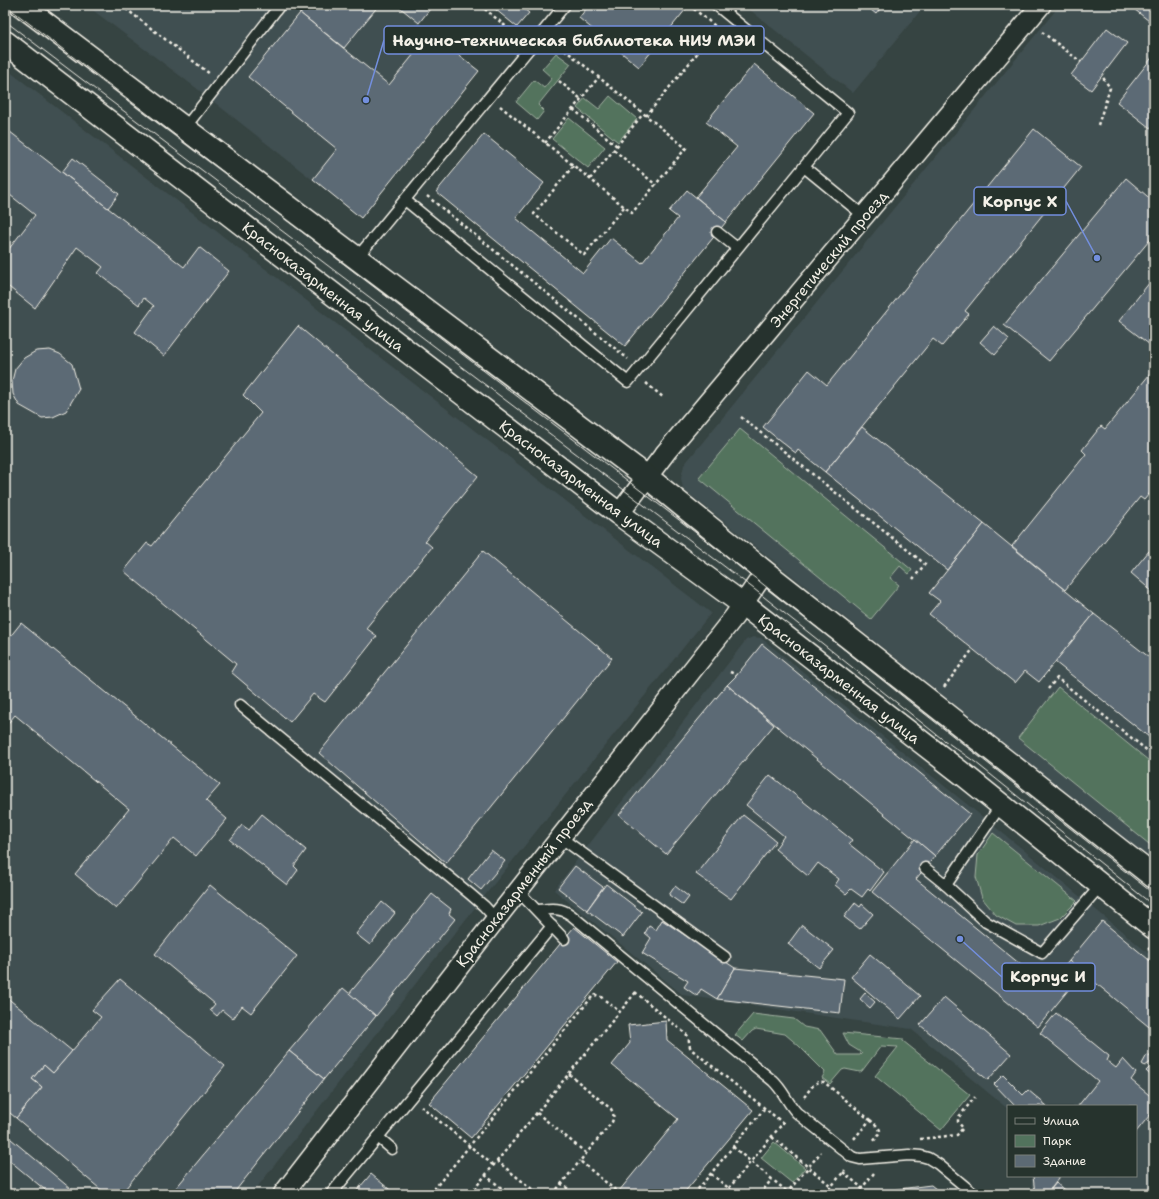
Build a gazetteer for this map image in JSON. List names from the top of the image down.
{
  "streets": {
    "main road": ["Красноказарменная улица"],
    "street": ["Энергетический проезд", "Красноказарменный проезд"]
  },
  "crossings": [
    ["Энергетический проезд", "Красноказарменная улица"],
    ["Красноказарменная улица", "Красноказарменный проезд"]
  ],
  "places": ["Научно-техническая библиотека НИУ МЭИ", "Корпус Х", "Корпус И"],
  "legend": ["Улица", "Парк", "Здание"]
}
